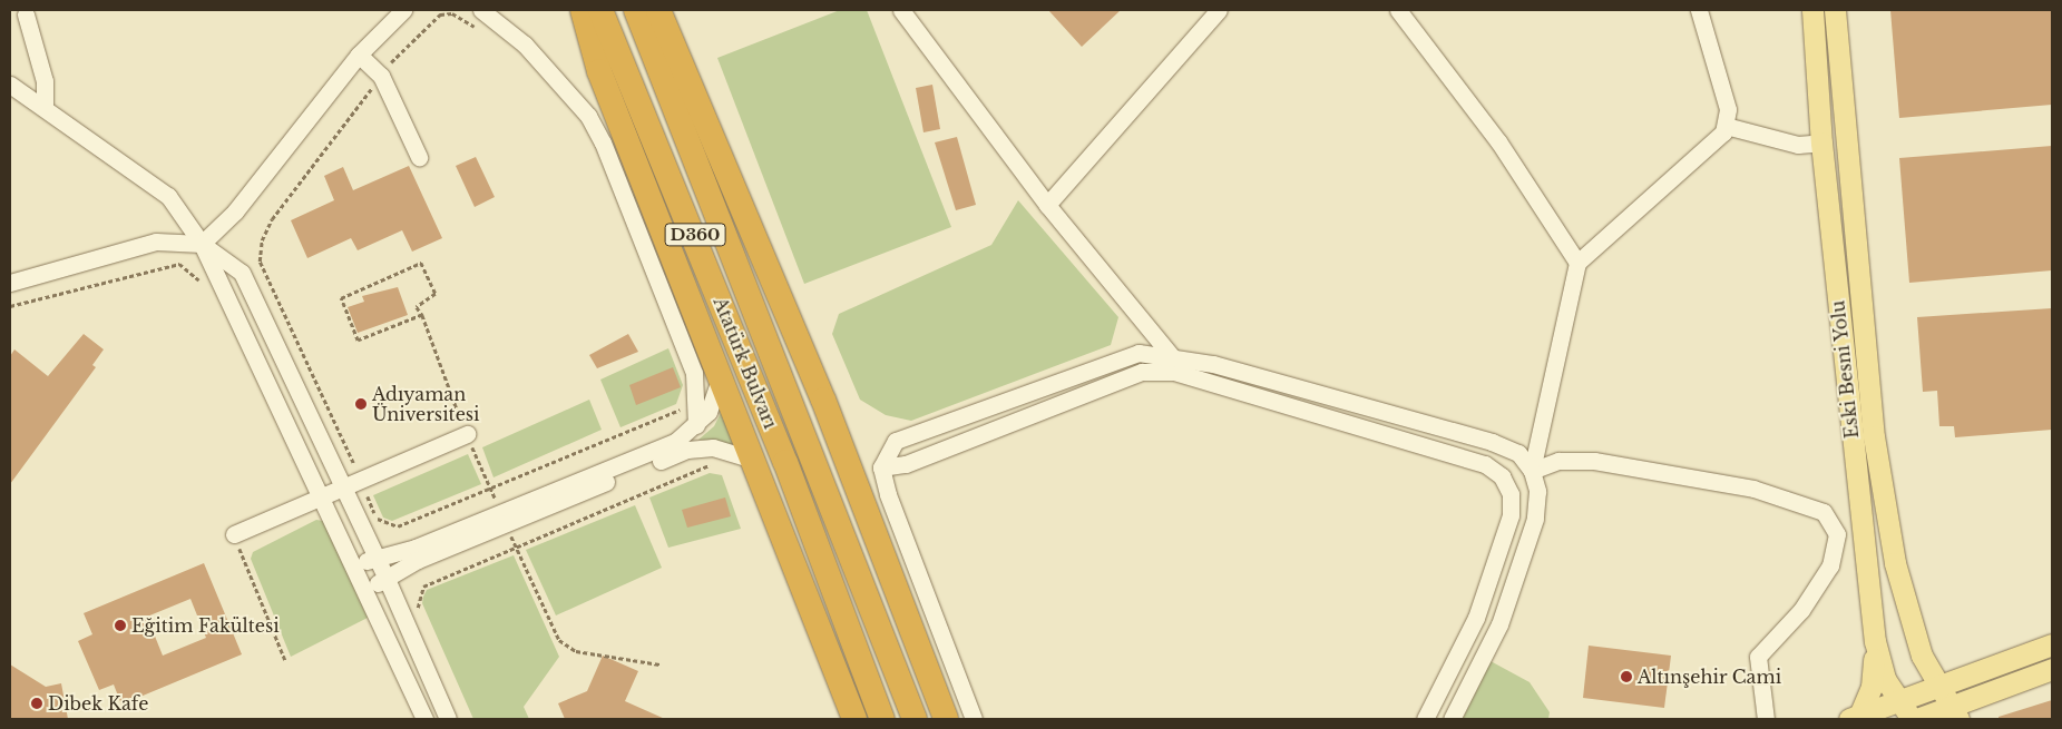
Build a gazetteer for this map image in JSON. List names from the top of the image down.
{
  "streets": {
    "highway": ["D360", "Atatürk Bulvarı"],
    "main road": ["Eski Besni Yolu"]
  },
  "places": [
    "Adıyaman Üniversitesi",
    "Eğitim Fakültesi",
    "Altınşehir Cami",
    "Dibek Kafe"
  ]
}
